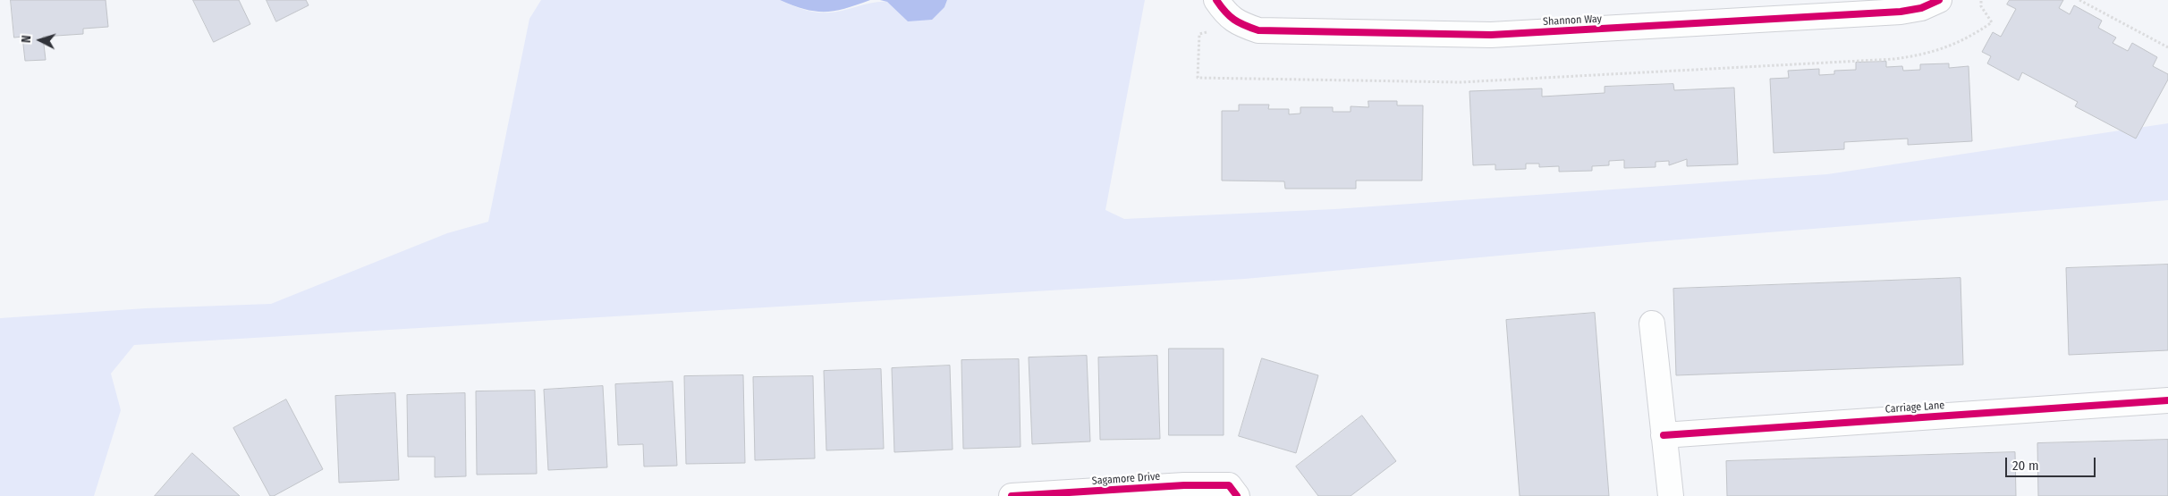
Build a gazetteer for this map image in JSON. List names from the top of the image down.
{
  "streets": {
    "street": ["Shannon Way", "Carriage Lane", "Sagamore Drive"]
  },
  "scale_bar": "20 m",
  "north": "left"
}
